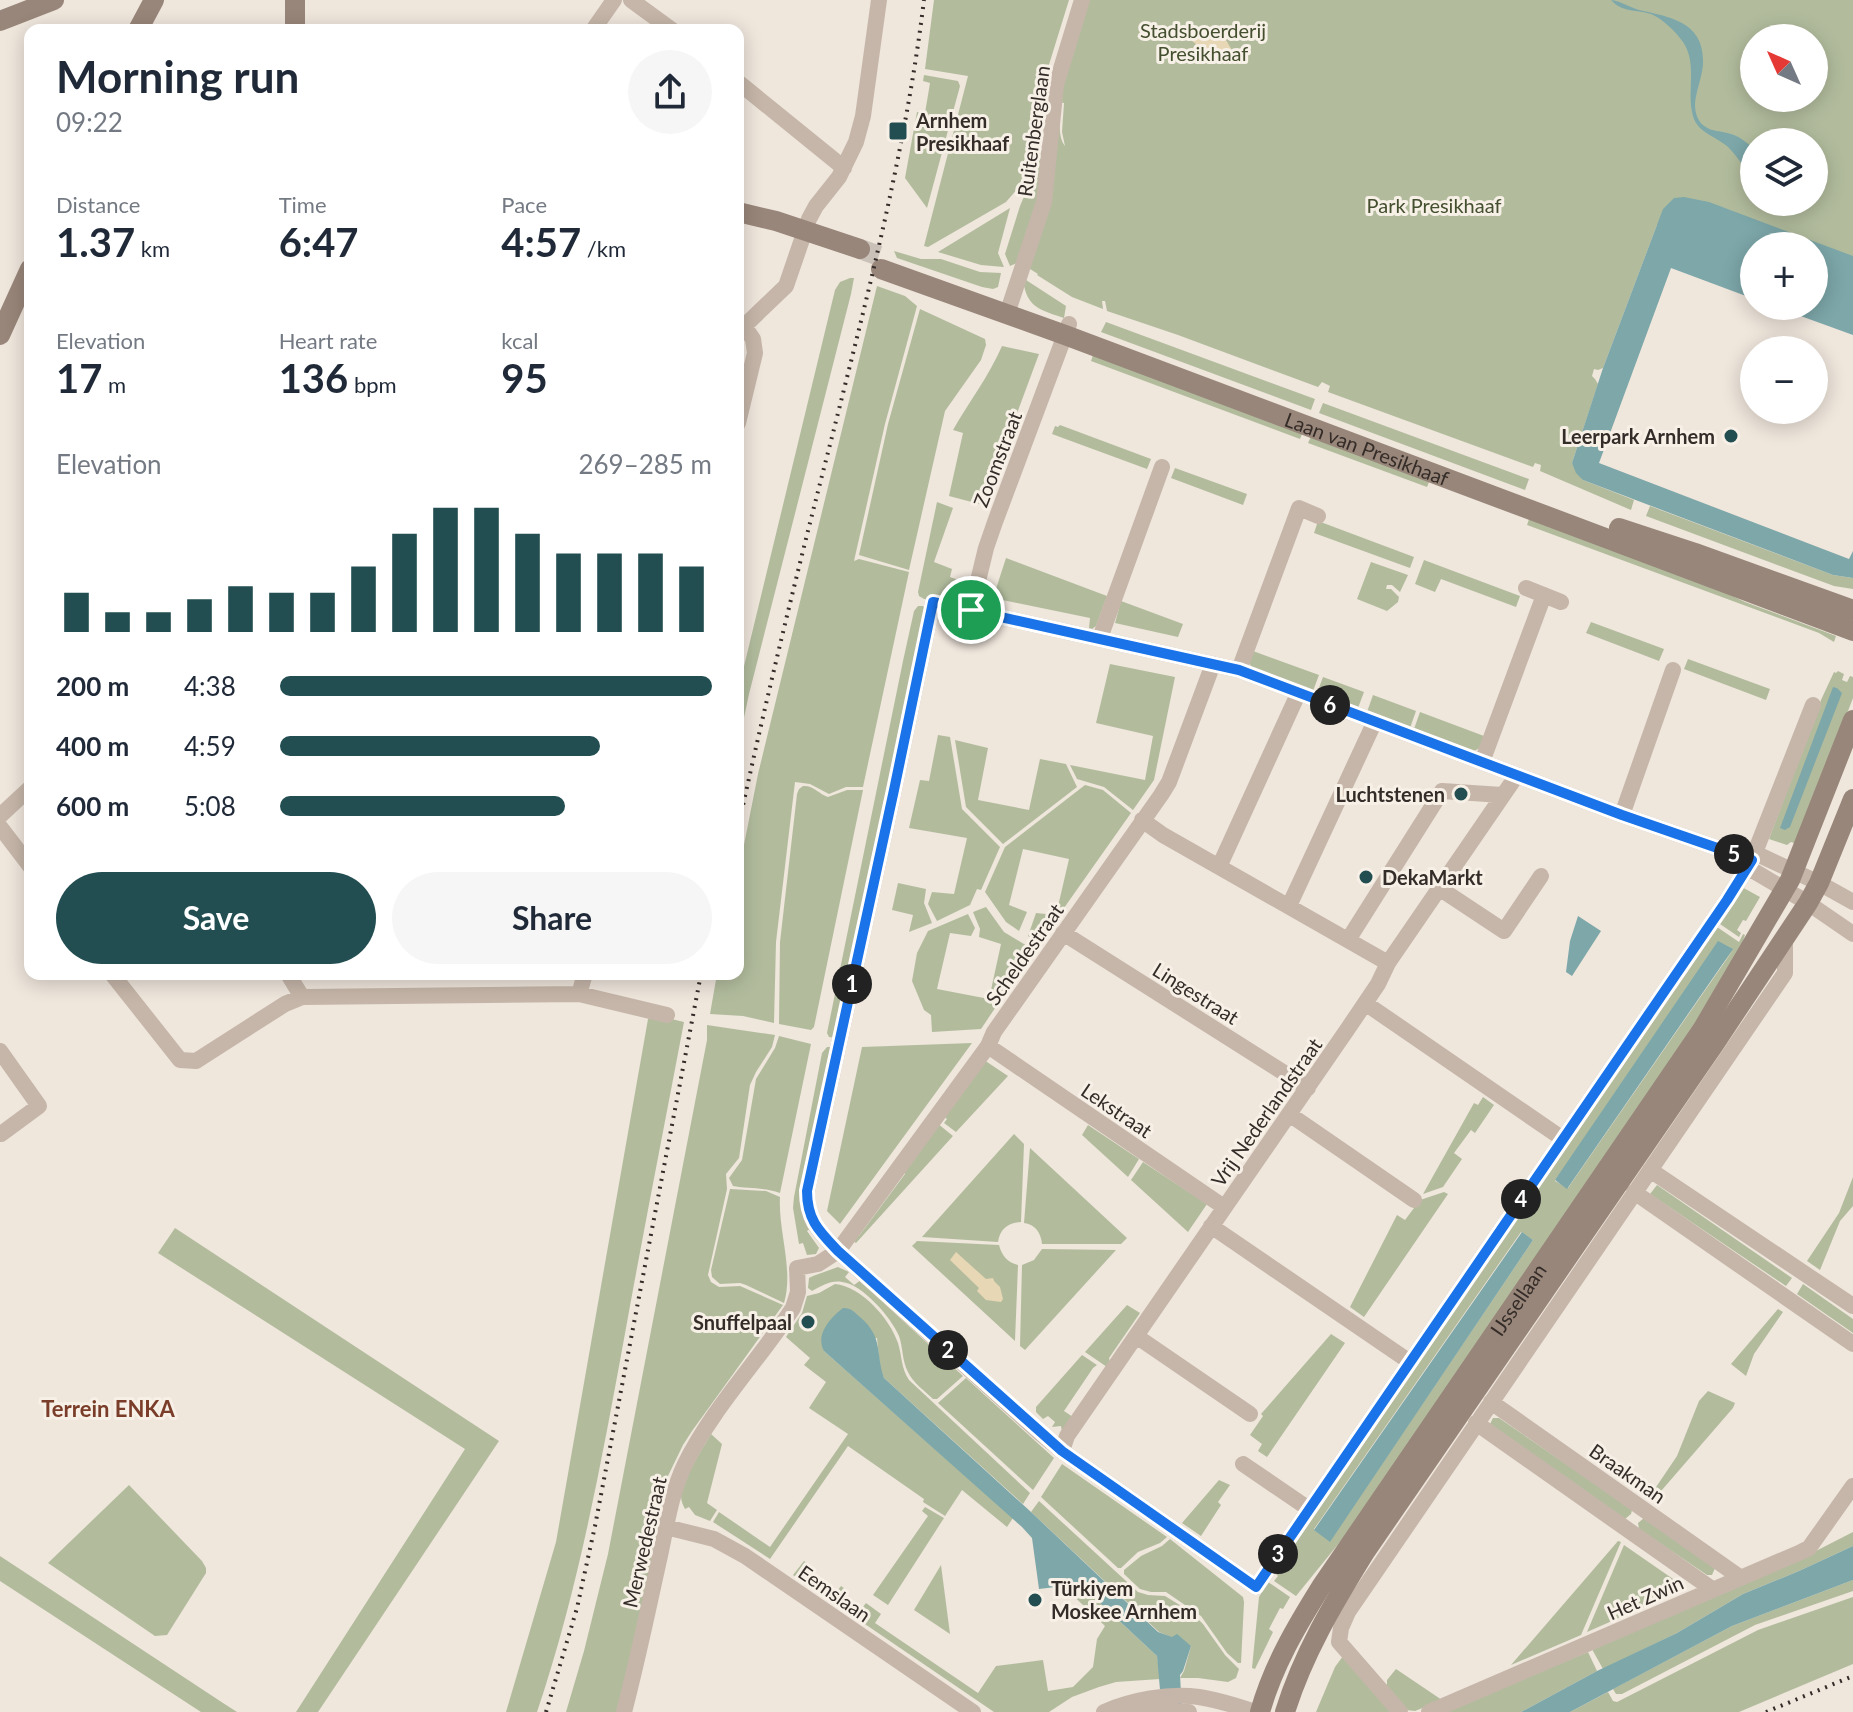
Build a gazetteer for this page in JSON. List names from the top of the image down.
{
  "streets": {
    "main road": ["Laan van Presikhaaf", "IJssellaan"],
    "street": [
      "Ruitenberglaan",
      "Zoomstraat",
      "Scheldestraat",
      "Lingestraat",
      "Lekstraat",
      "Vrij Nederlandstraat",
      "Braakman",
      "Merwedestraat",
      "Eemslaan",
      "Het Zwin"
    ]
  },
  "crossings": [
    ["Ruitenberglaan", "Laan van Presikhaaf"],
    ["Laan van Presikhaaf", "Zoomstraat"],
    ["Scheldestraat", "Lingestraat"],
    ["Scheldestraat", "Lekstraat"],
    ["Scheldestraat", "Merwedestraat"],
    ["Lingestraat", "Vrij Nederlandstraat"],
    ["Lekstraat", "Vrij Nederlandstraat"],
    ["IJssellaan", "Braakman"],
    ["Braakman", "Het Zwin"],
    ["Merwedestraat", "Eemslaan"]
  ],
  "districts": ["Terrein ENKA"],
  "parks": ["Stadsboerderij Presikhaaf", "Park Presikhaaf"],
  "places": {
    "transit": ["Arnhem Presikhaaf"],
    "other": [
      "Leerpark Arnhem",
      "Luchtstenen",
      "DekaMarkt",
      "Snuffelpaal",
      "Türkiyem Moskee Arnhem"
    ]
  },
  "north": "top left",
  "page": {
    "map_buttons": ["+", "−"],
    "heading": ["Morning run", "09:22"],
    "stats": [
      ["Distance", "1.37 km"],
      ["Time", "6:47"],
      ["Pace", "4:57 /km"],
      ["Elevation", "17 m"],
      ["Heart rate", "136 bpm"],
      ["kcal", "95"]
    ],
    "chart": ["Elevation", "269–285 m"],
    "list": [
      {
        "name": "200 m",
        "note": "4:38"
      },
      {
        "name": "400 m",
        "note": "4:59"
      },
      {
        "name": "600 m",
        "note": "5:08"
      }
    ],
    "pins": [
      "6",
      "5",
      "1",
      "4",
      "2",
      "3"
    ],
    "buttons": ["Save", "Share"]
  }
}
